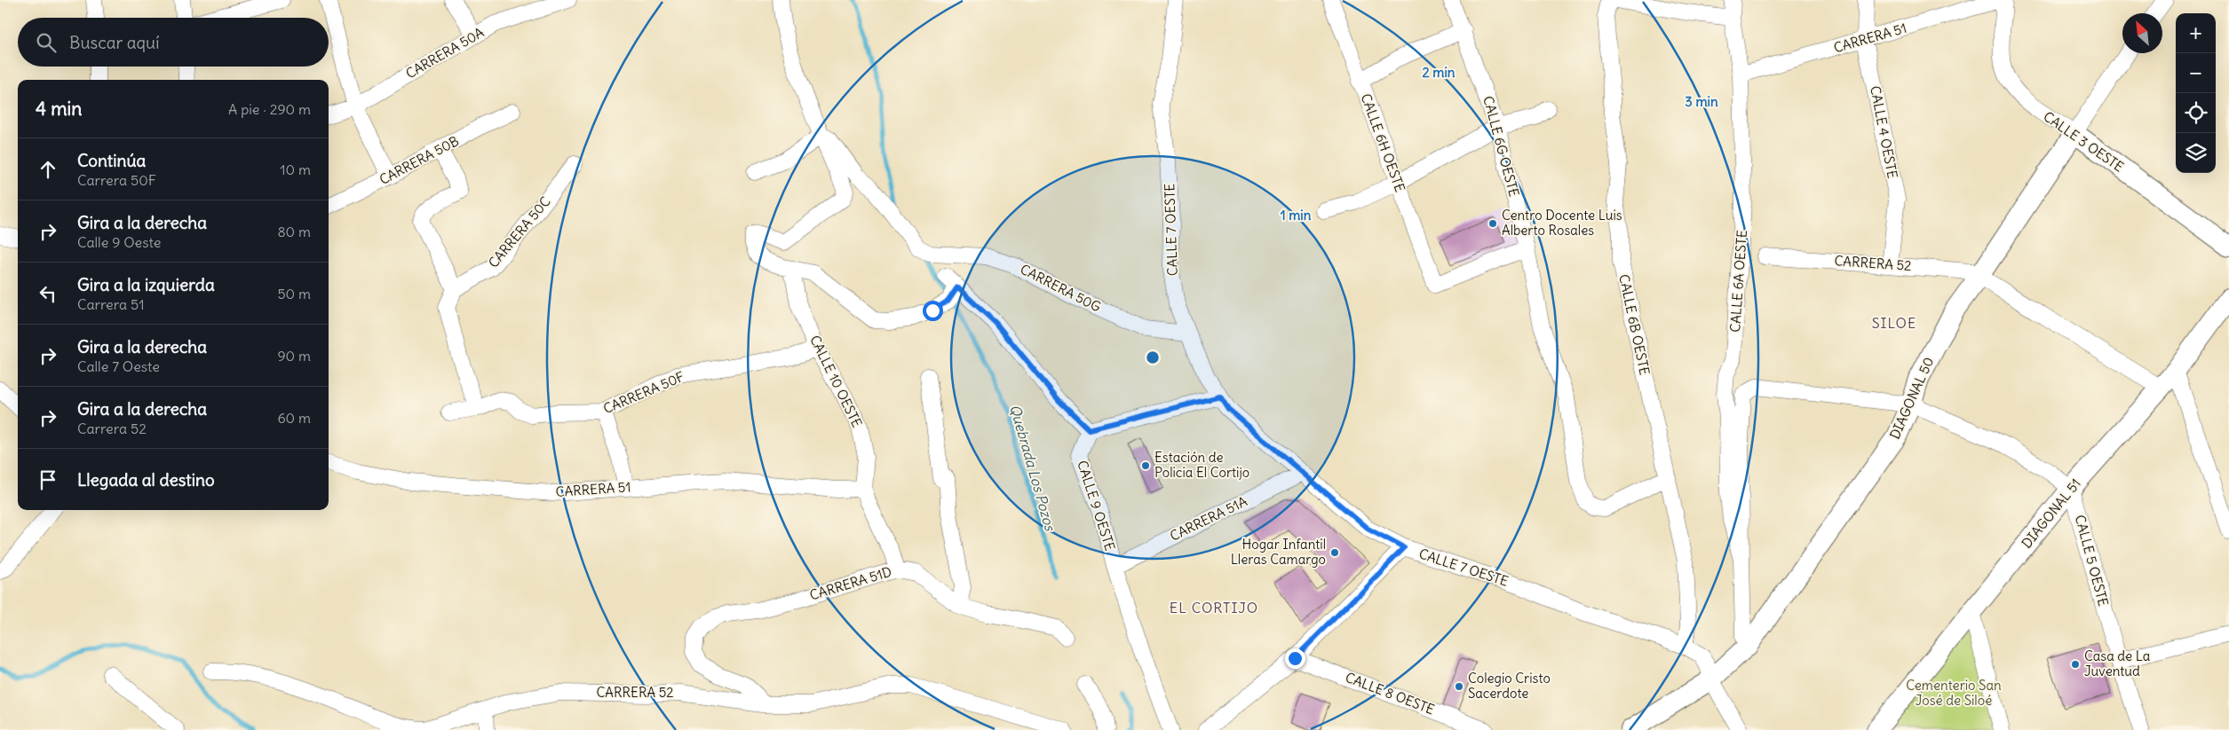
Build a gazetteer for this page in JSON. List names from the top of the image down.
{
  "streets": {
    "street": [
      "CARRERA 51",
      "CARRERA 50A",
      "CALLE 4 OESTE",
      "CALLE 3 OESTE",
      "CALLE 6H OESTE",
      "CALLE 6G OESTE",
      "CARRERA 50B",
      "CALLE 7 OESTE",
      "CARRERA 50C",
      "CARRERA 52",
      "CALLE 6A OESTE",
      "CARRERA 50G",
      "CALLE 6B OESTE",
      "CALLE 10 OESTE",
      "CARRERA 50F",
      "DIAGONAL 50",
      "CALLE 9 OESTE",
      "DIAGONAL 51",
      "CARRERA 51A",
      "CALLE 5 OESTE",
      "CARRERA 51D",
      "CALLE 8 OESTE"
    ]
  },
  "crossings": [
    ["CARRERA 51", "CALLE 4 OESTE"],
    ["CARRERA 51", "CALLE 6A OESTE"],
    ["CARRERA 51", "CALLE 10 OESTE"],
    ["CALLE 4 OESTE", "CARRERA 52"],
    ["CALLE 3 OESTE", "DIAGONAL 50"],
    ["CALLE 6H OESTE", "CALLE 6G OESTE"],
    ["CALLE 6G OESTE", "CALLE 6B OESTE"],
    ["CALLE 7 OESTE", "CARRERA 50G"],
    ["CALLE 7 OESTE", "CALLE 6B OESTE"],
    ["CALLE 7 OESTE", "DIAGONAL 50"],
    ["CALLE 7 OESTE", "CARRERA 51A"],
    ["CARRERA 52", "DIAGONAL 50"],
    ["CARRERA 52", "CARRERA 51D"],
    ["CALLE 6A OESTE", "DIAGONAL 50"],
    ["CALLE 10 OESTE", "CARRERA 50F"],
    ["CALLE 10 OESTE", "CARRERA 51D"],
    ["CALLE 9 OESTE", "CARRERA 51A"],
    ["DIAGONAL 51", "CALLE 5 OESTE"]
  ],
  "districts": ["SILOE", "EL CORTIJO"],
  "water": ["Quebrada Los Pozos"],
  "parks": ["Cementerio San José de Siloé"],
  "places": [
    "Centro Docente Luis Alberto Rosales",
    "Estación de Policia El Cortijo",
    "Hogar Infantil Lleras Camargo",
    "Casa de La Juventud",
    "Colegio Cristo Sacerdote"
  ],
  "north": "top left",
  "page": {
    "map_buttons": ["+", "−"],
    "search": "Buscar aquí",
    "heading": ["4 min", "A pie · 290 m"],
    "list": [
      ["Continúa", "Carrera 50F", "10 m"],
      ["Gira a la derecha", "Calle 9 Oeste", "80 m"],
      ["Gira a la izquierda", "Carrera 51", "50 m"],
      ["Gira a la derecha", "Calle 7 Oeste", "90 m"],
      ["Gira a la derecha", "Carrera 52", "60 m"],
      "Llegada al destino"
    ]
  },
  "rings": ["2 min", "3 min", "1 min"]
}
